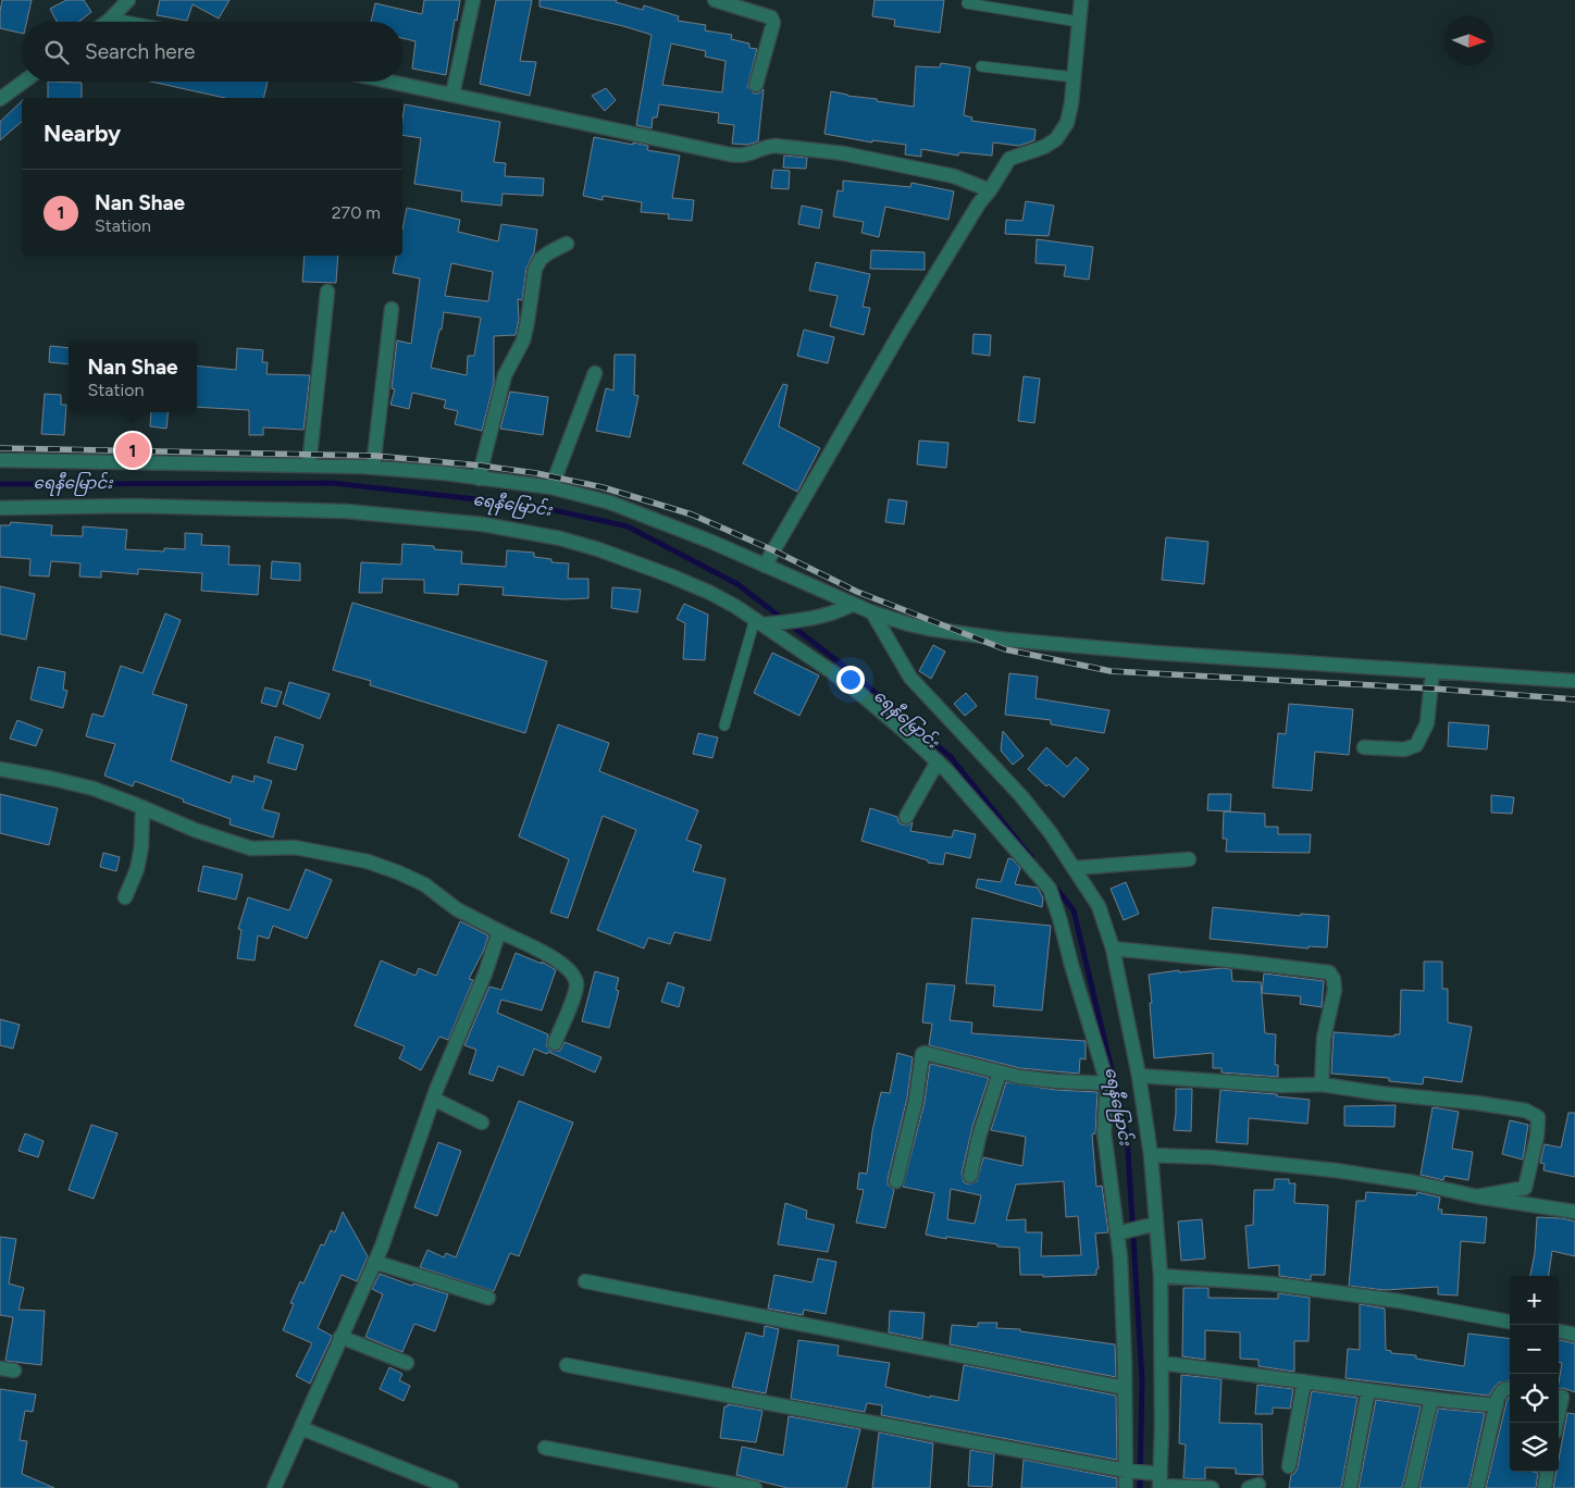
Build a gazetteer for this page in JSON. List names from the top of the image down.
{
  "water": ["ရေနီမြောင်း"],
  "north": "right",
  "page": {
    "search": "Search here",
    "heading": "Nearby",
    "list": [
      {
        "mark": "1",
        "name": "Nan Shae",
        "note": "Station",
        "value": "270 m"
      }
    ],
    "popup": ["Nan Shae", "Station"],
    "pins": "1",
    "map_buttons": ["+", "−"]
  }
}
